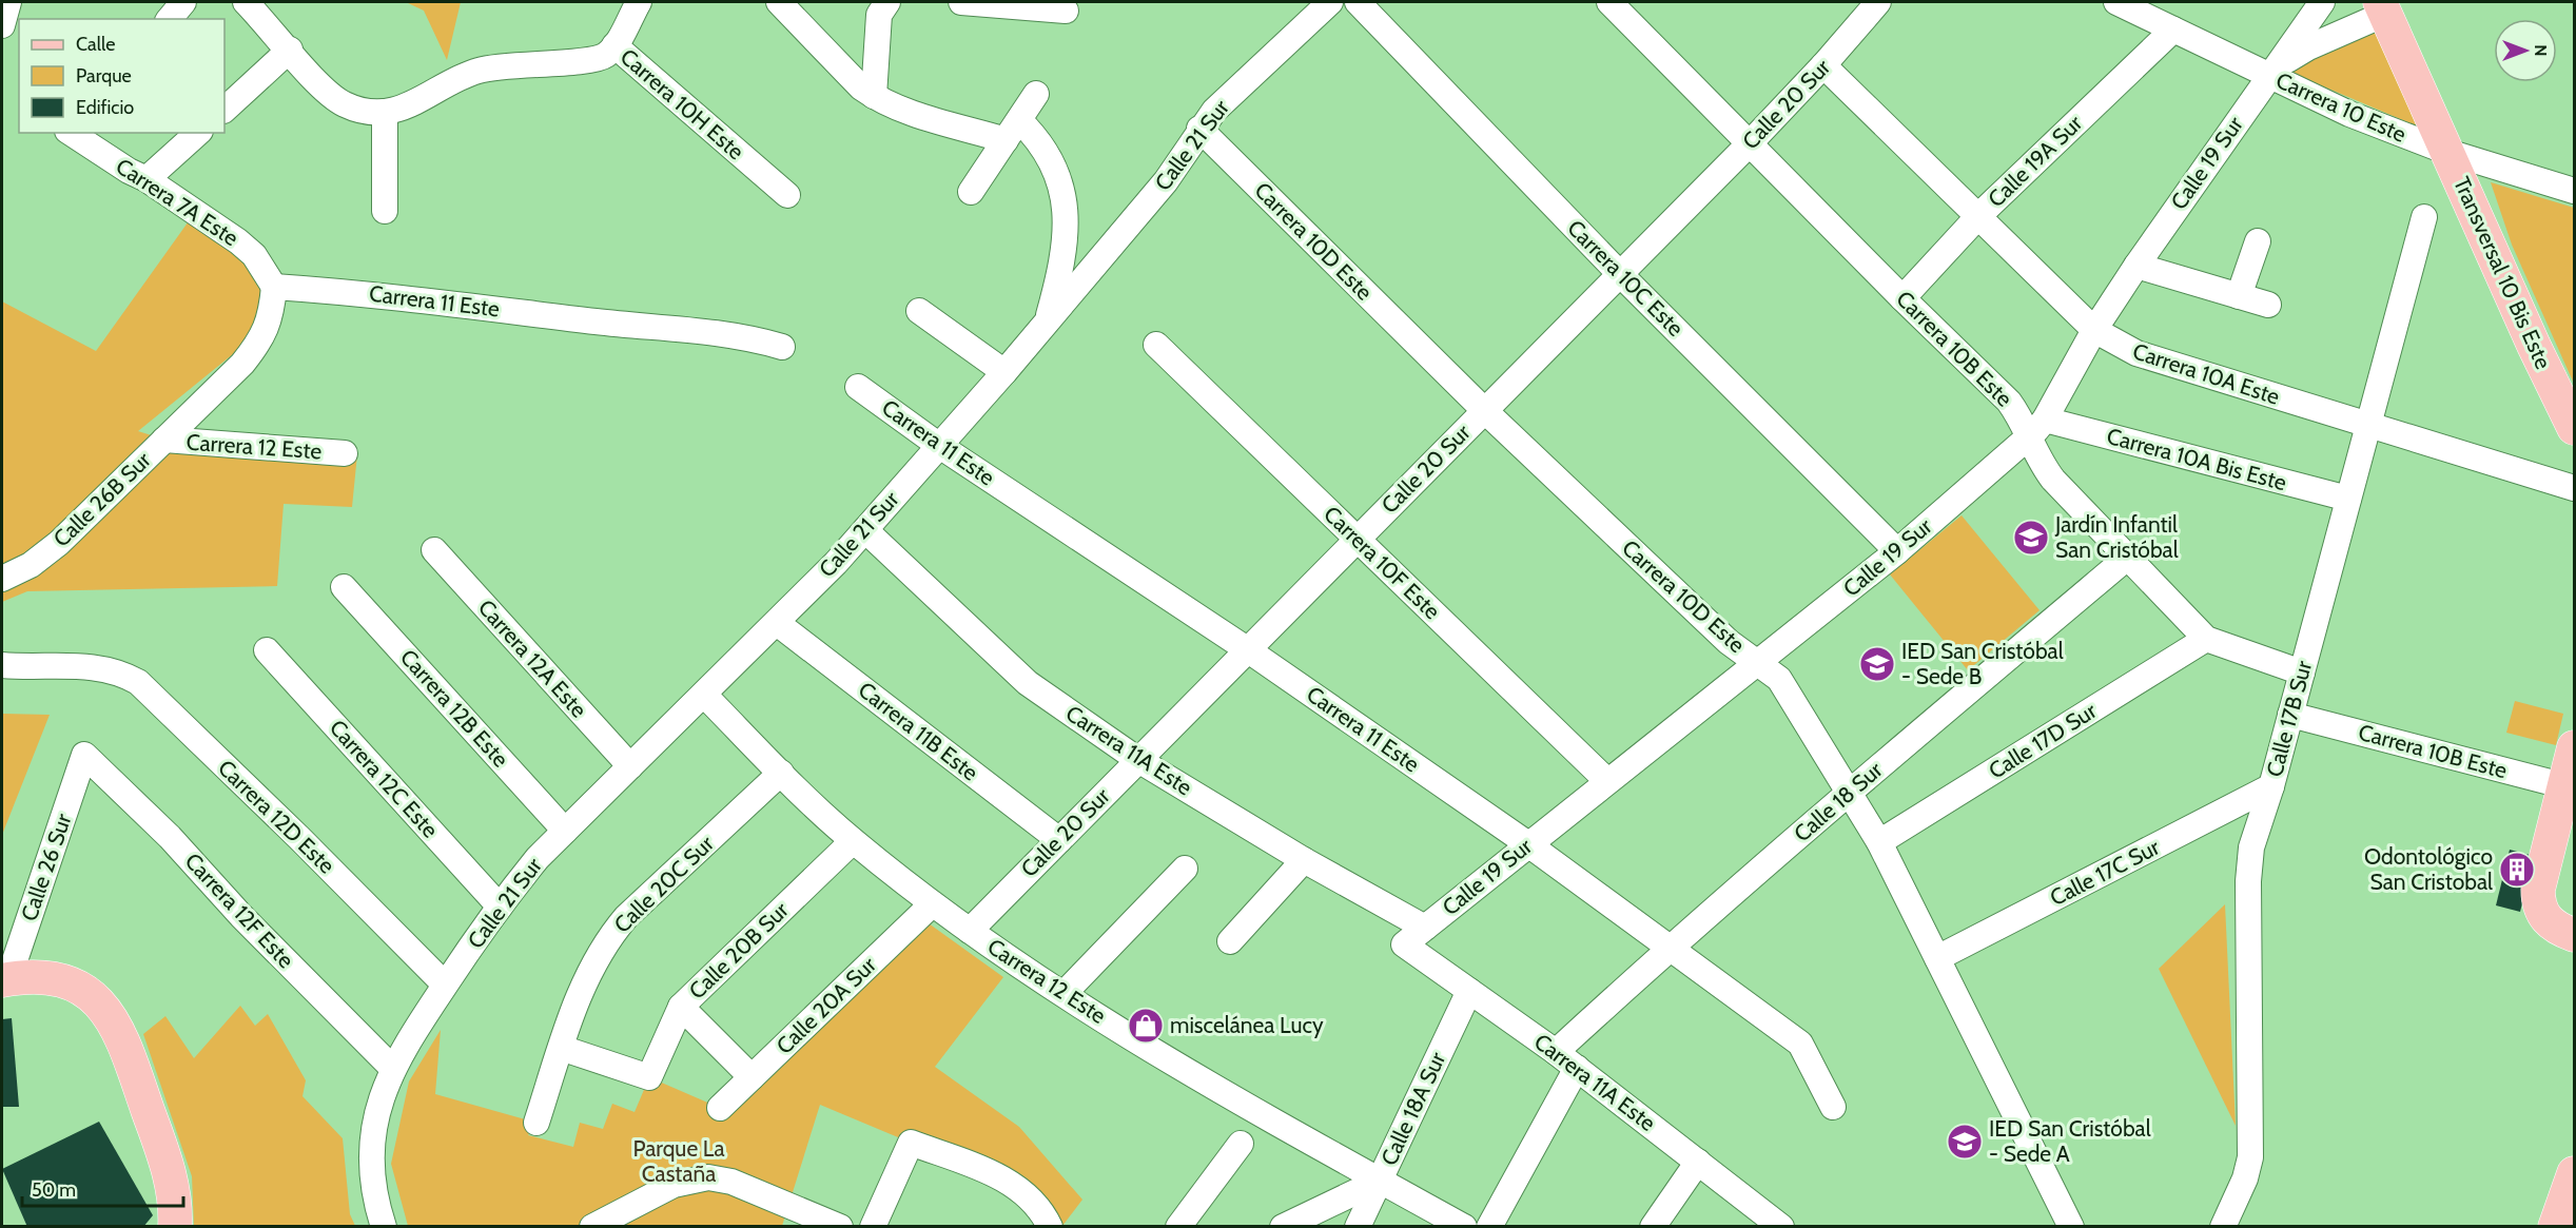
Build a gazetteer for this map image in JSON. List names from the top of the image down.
{
  "streets": {
    "main road": ["Transversal 10 Bis Este"],
    "street": [
      "Carrera 10H Este",
      "Calle 20 Sur",
      "Carrera 10 Este",
      "Calle 21 Sur",
      "Calle 19A Sur",
      "Calle 19 Sur",
      "Carrera 7A Este",
      "Carrera 10D Este",
      "Carrera 10C Este",
      "Carrera 11 Este",
      "Carrera 10B Este",
      "Carrera 10A Este",
      "Carrera 12 Este",
      "Carrera 10A Bis Este",
      "Calle 26B Sur",
      "Carrera 10F Este",
      "Carrera 12A Este",
      "Carrera 12B Este",
      "Calle 17B Sur",
      "Carrera 11B Este",
      "Calle 17D Sur",
      "Carrera 11A Este",
      "Carrera 12C Este",
      "Calle 18 Sur",
      "Carrera 12D Este",
      "Calle 26 Sur",
      "Calle 17C Sur",
      "Calle 20C Sur",
      "Carrera 12F Este",
      "Calle 20B Sur",
      "Calle 20A Sur",
      "Calle 18A Sur"
    ]
  },
  "crossings": [
    ["Calle 20 Sur", "Carrera 10D Este"],
    ["Calle 20 Sur", "Carrera 10C Este"],
    ["Calle 20 Sur", "Carrera 11 Este"],
    ["Calle 20 Sur", "Carrera 10B Este"],
    ["Calle 20 Sur", "Carrera 10A Este"],
    ["Calle 20 Sur", "Carrera 12 Este"],
    ["Calle 20 Sur", "Carrera 10F Este"],
    ["Calle 20 Sur", "Carrera 11B Este"],
    ["Calle 20 Sur", "Carrera 11A Este"],
    ["Carrera 10 Este", "Calle 19A Sur"],
    ["Carrera 10 Este", "Calle 19 Sur"],
    ["Carrera 10 Este", "Transversal 10 Bis Este"],
    ["Calle 21 Sur", "Carrera 10D Este"],
    ["Calle 21 Sur", "Carrera 11 Este"],
    ["Calle 21 Sur", "Carrera 12 Este"],
    ["Calle 21 Sur", "Carrera 12A Este"],
    ["Calle 21 Sur", "Carrera 12B Este"],
    ["Calle 21 Sur", "Carrera 11B Este"],
    ["Calle 21 Sur", "Carrera 11A Este"],
    ["Calle 21 Sur", "Carrera 12C Este"],
    ["Calle 21 Sur", "Carrera 12D Este"],
    ["Calle 21 Sur", "Carrera 12F Este"],
    ["Calle 19A Sur", "Carrera 10B Este"],
    ["Calle 19A Sur", "Carrera 10A Este"],
    ["Calle 19 Sur", "Carrera 10D Este"],
    ["Calle 19 Sur", "Transversal 10 Bis Este"],
    ["Calle 19 Sur", "Carrera 10C Este"],
    ["Calle 19 Sur", "Carrera 11 Este"],
    ["Calle 19 Sur", "Carrera 10B Este"],
    ["Calle 19 Sur", "Carrera 10A Este"],
    ["Calle 19 Sur", "Carrera 10A Bis Este"],
    ["Calle 19 Sur", "Carrera 10F Este"],
    ["Calle 19 Sur", "Carrera 11A Este"],
    ["Carrera 7A Este", "Carrera 11 Este"],
    ["Carrera 7A Este", "Calle 26B Sur"],
    ["Carrera 10D Este", "Calle 17D Sur"],
    ["Carrera 10D Este", "Calle 18 Sur"],
    ["Carrera 10D Este", "Calle 17C Sur"],
    ["Carrera 11 Este", "Calle 26B Sur"],
    ["Carrera 11 Este", "Calle 18 Sur"],
    ["Carrera 10B Este", "Calle 17B Sur"],
    ["Carrera 10B Este", "Calle 17D Sur"],
    ["Carrera 10B Este", "Calle 18 Sur"],
    ["Carrera 10A Este", "Calle 17B Sur"],
    ["Carrera 12 Este", "Calle 26B Sur"],
    ["Carrera 12 Este", "Calle 20C Sur"],
    ["Carrera 12 Este", "Calle 20B Sur"],
    ["Carrera 12 Este", "Calle 20A Sur"],
    ["Carrera 12 Este", "Calle 18A Sur"],
    ["Carrera 10A Bis Este", "Calle 17B Sur"],
    ["Calle 17B Sur", "Calle 17C Sur"],
    ["Carrera 11A Este", "Calle 18 Sur"],
    ["Carrera 11A Este", "Calle 18A Sur"],
    ["Calle 26 Sur", "Carrera 12F Este"],
    ["Calle 20C Sur", "Calle 20B Sur"]
  ],
  "parks": ["Parque La Castaña"],
  "places": {
    "school or university": ["Jardín Infantil San Cristóbal", "IED San Cristóbal - Sede B", "IED San Cristóbal - Sede A"],
    "building": ["Odontológico San Cristobal"],
    "shop": ["miscelánea Lucy"]
  },
  "legend": ["Calle", "Parque", "Edificio"],
  "scale_bar": "50 m",
  "north": "right"
}
